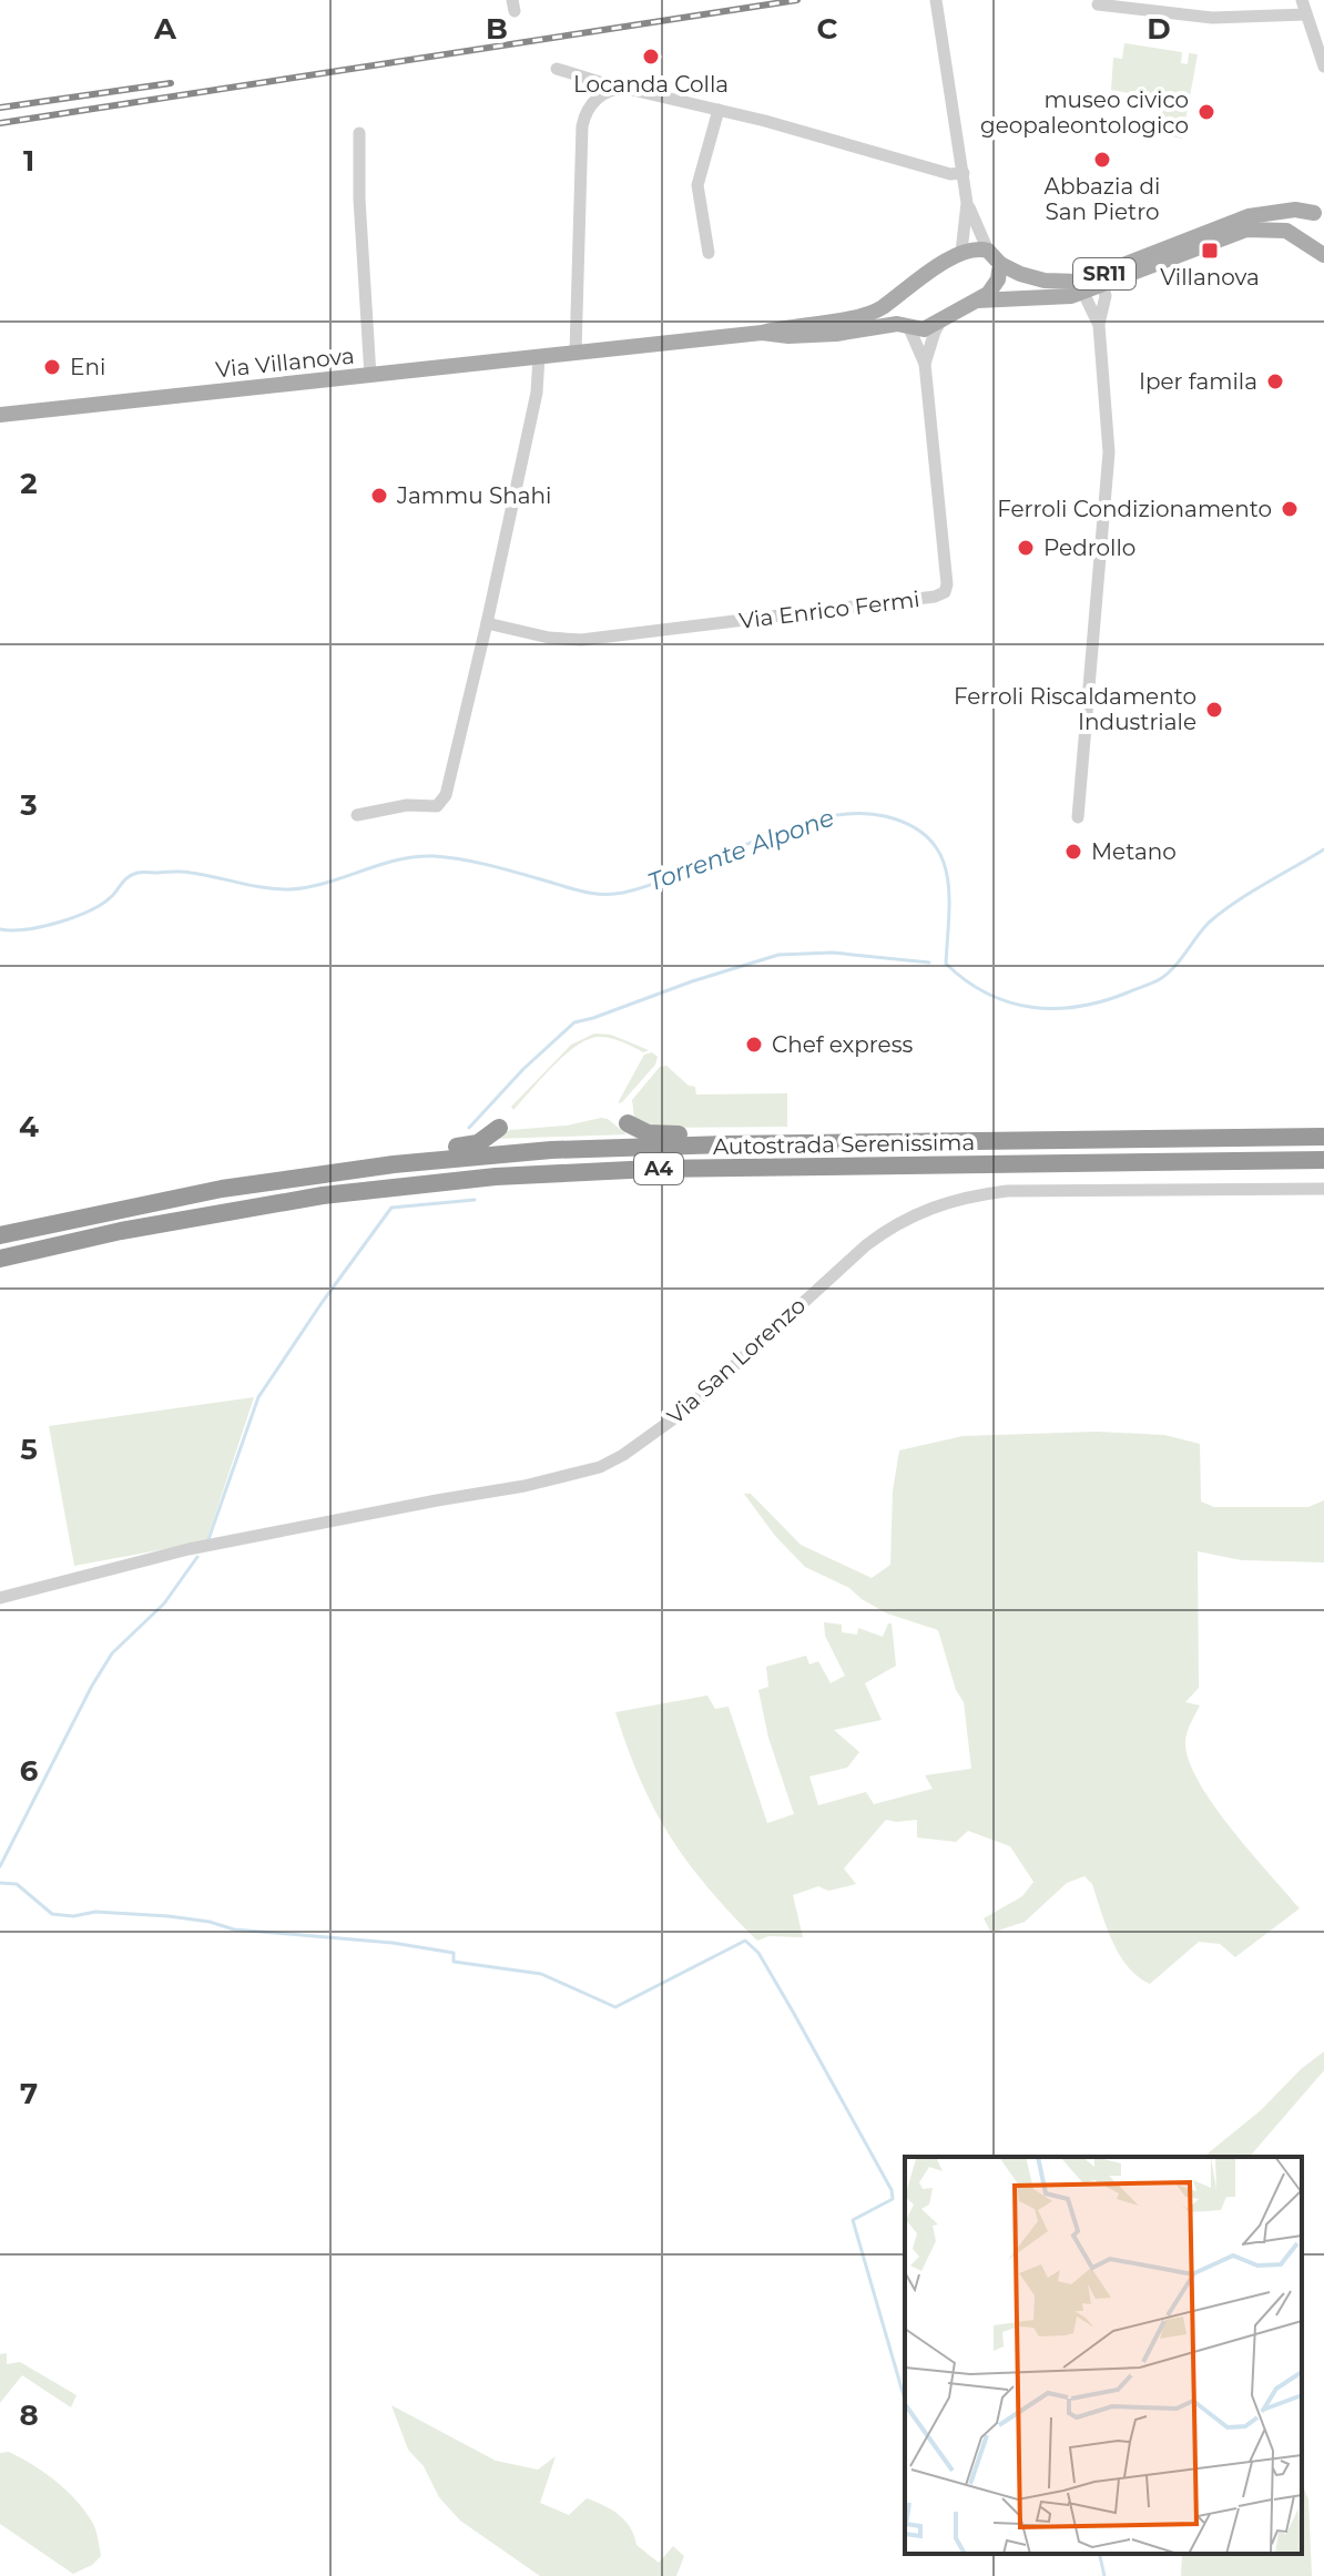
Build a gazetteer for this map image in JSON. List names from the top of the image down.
{
  "streets": {
    "highway": ["Autostrada Serenissima", "A4"],
    "main road": ["SR11", "Via Villanova"],
    "street": ["Via Enrico Fermi", "Via San Lorenzo"]
  },
  "crossings": [
    ["SR11", "Via Villanova"],
    ["Via Villanova", "Via Enrico Fermi"]
  ],
  "water": ["Torrente Alpone"],
  "places": {
    "other": [
      "Locanda Colla",
      "museo civico geopaleontologico",
      "Abbazia di San Pietro",
      "Eni",
      "Iper famila",
      "Jammu Shahi",
      "Ferroli Condizionamento",
      "Pedrollo",
      "Ferroli Riscaldamento Industriale",
      "Metano",
      "Chef express"
    ],
    "transit": ["Villanova"]
  },
  "grid": {
    "columns": [
      "A",
      "B",
      "C",
      "D"
    ],
    "rows": [
      "1",
      "2",
      "3",
      "4",
      "5",
      "6",
      "7",
      "8"
    ]
  }
}
